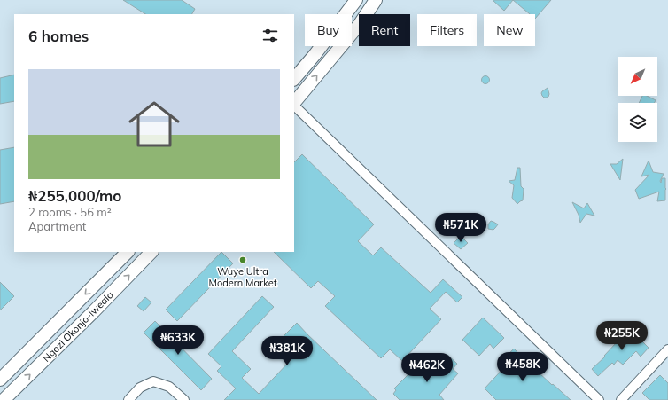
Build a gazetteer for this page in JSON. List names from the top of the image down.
{
  "streets": {
    "street": ["Ngozi Okonjo-Iweala"]
  },
  "places": ["Wuye Ultra Modern Market"],
  "north": "bottom left",
  "page": {
    "chip": [
      "Buy",
      "Rent",
      "Filters",
      "New"
    ],
    "heading": "6 homes",
    "list": [
      {
        "name": "₦255,000/mo",
        "note": "2 rooms · 56 m² · Apartment"
      }
    ],
    "price": [
      "₦571K",
      "₦255K",
      "₦633K",
      "₦381K",
      "₦458K",
      "₦462K"
    ]
  }
}
